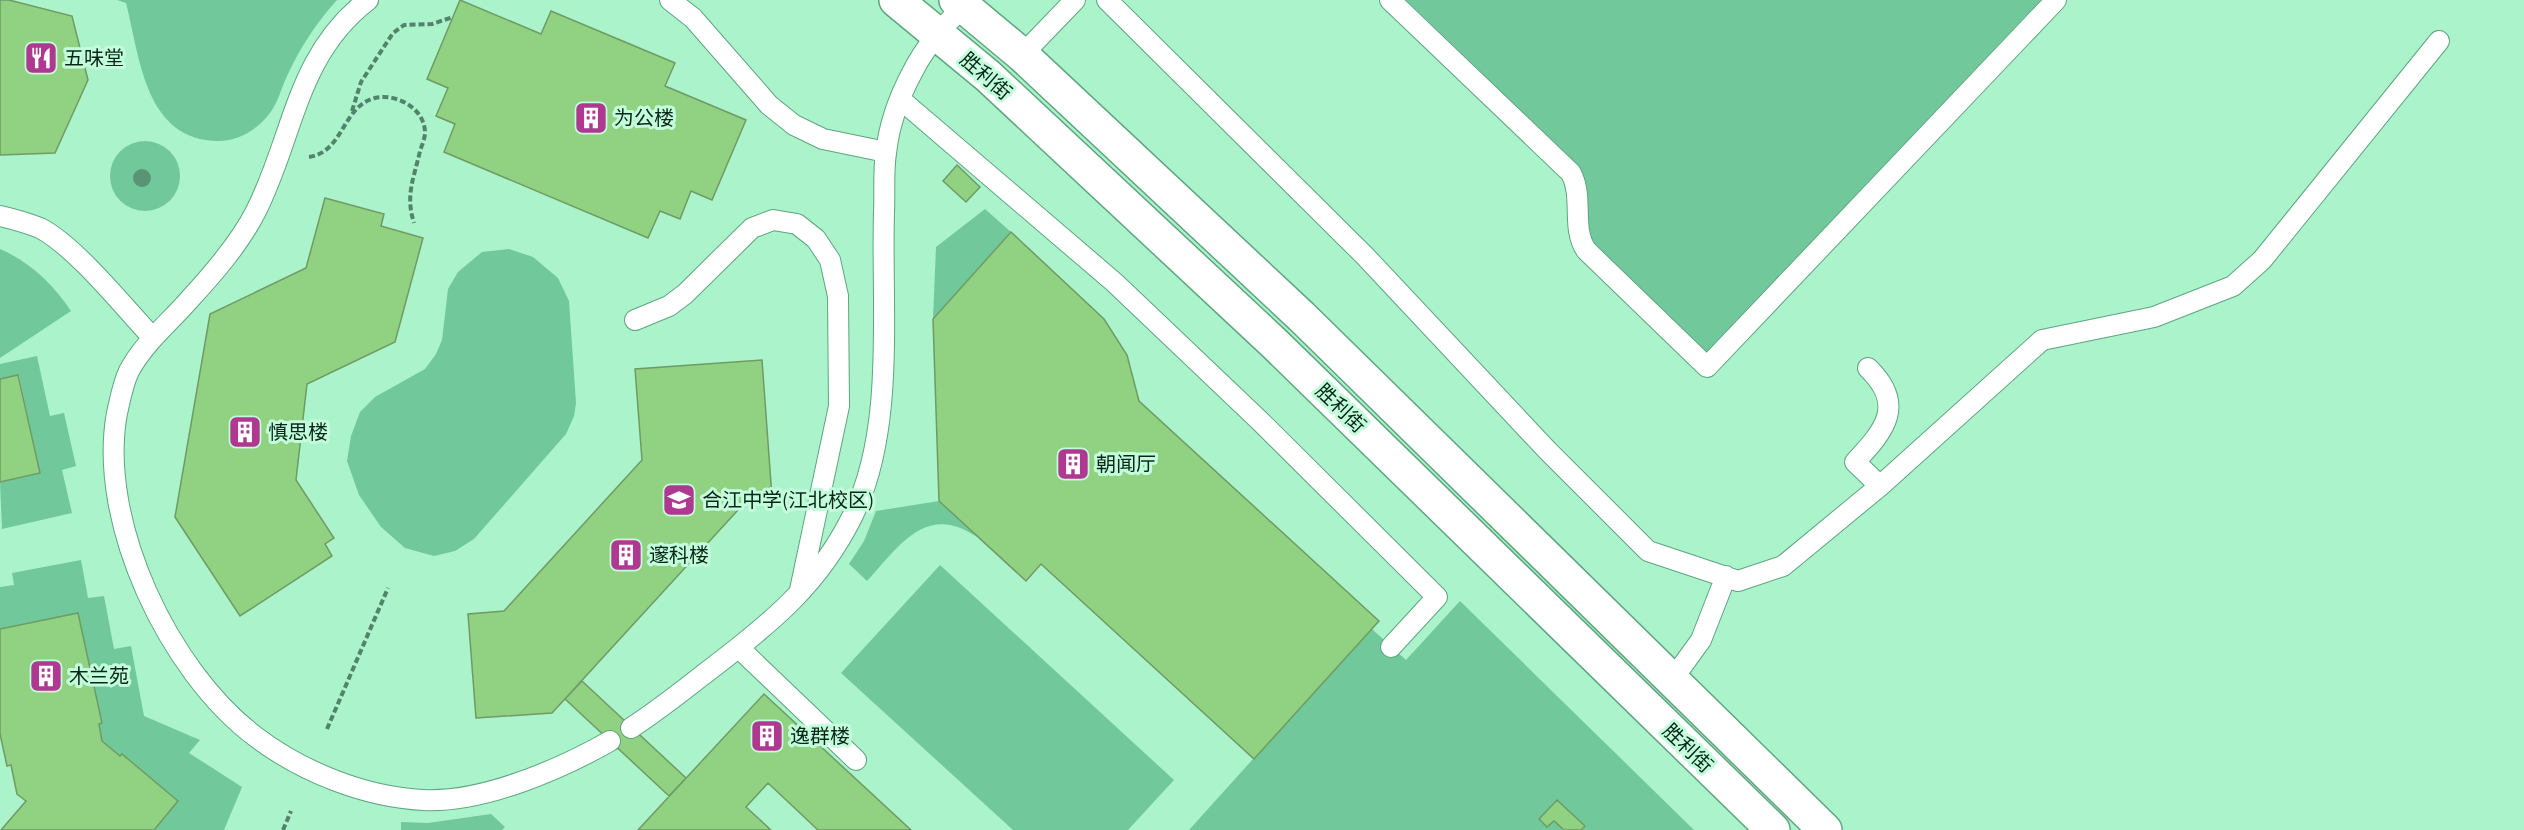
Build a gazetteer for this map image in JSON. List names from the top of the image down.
{
  "streets": {
    "street": ["胜利街"]
  },
  "places": {
    "restaurant": ["五味堂"],
    "building": [
      "为公楼",
      "慎思楼",
      "朝闻厅",
      "邃科楼",
      "木兰苑",
      "逸群楼"
    ],
    "school or university": ["合江中学(江北校区)"]
  }
}
